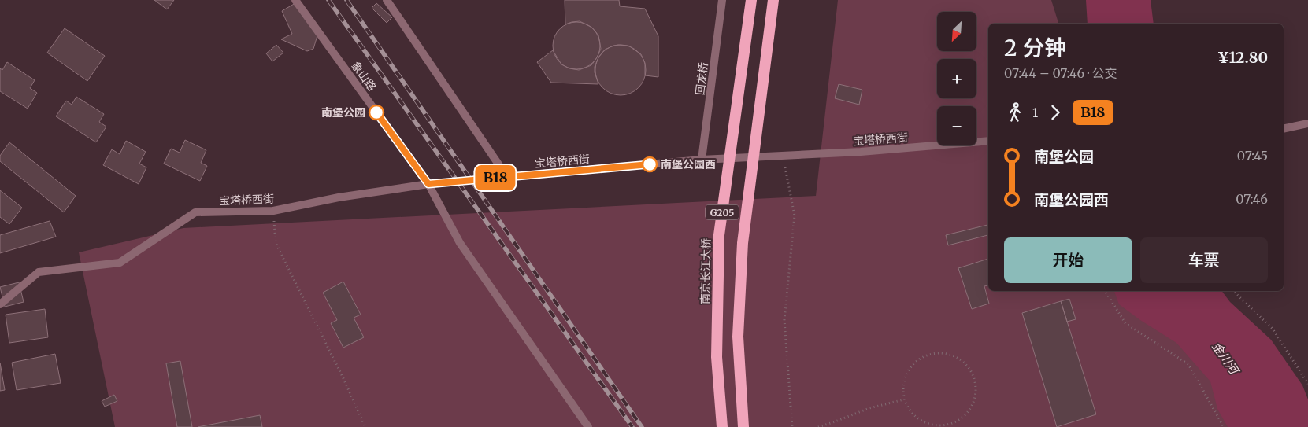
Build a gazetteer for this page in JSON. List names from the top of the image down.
{
  "streets": {
    "highway": ["G205", "南京长江大桥"],
    "street": ["象山路", "回龙桥", "宝塔桥西街"]
  },
  "crossings": [
    ["象山路", "宝塔桥西街"],
    ["回龙桥", "宝塔桥西街"]
  ],
  "water": ["金川河"],
  "places": ["南堡公园", "南堡公园西"],
  "lines": ["bus line B18"],
  "north": "bottom left",
  "page": {
    "on_map": "B18",
    "map_buttons": ["+", "−"],
    "heading": ["2 分钟", "07:44 – 07:46 · 公交", "¥12.80"],
    "legs": ["1", "B18"],
    "list": [
      {
        "name": "南堡公园",
        "value": "07:45"
      },
      {
        "name": "南堡公园西",
        "value": "07:46"
      }
    ],
    "buttons": ["开始", "车票"]
  }
}
